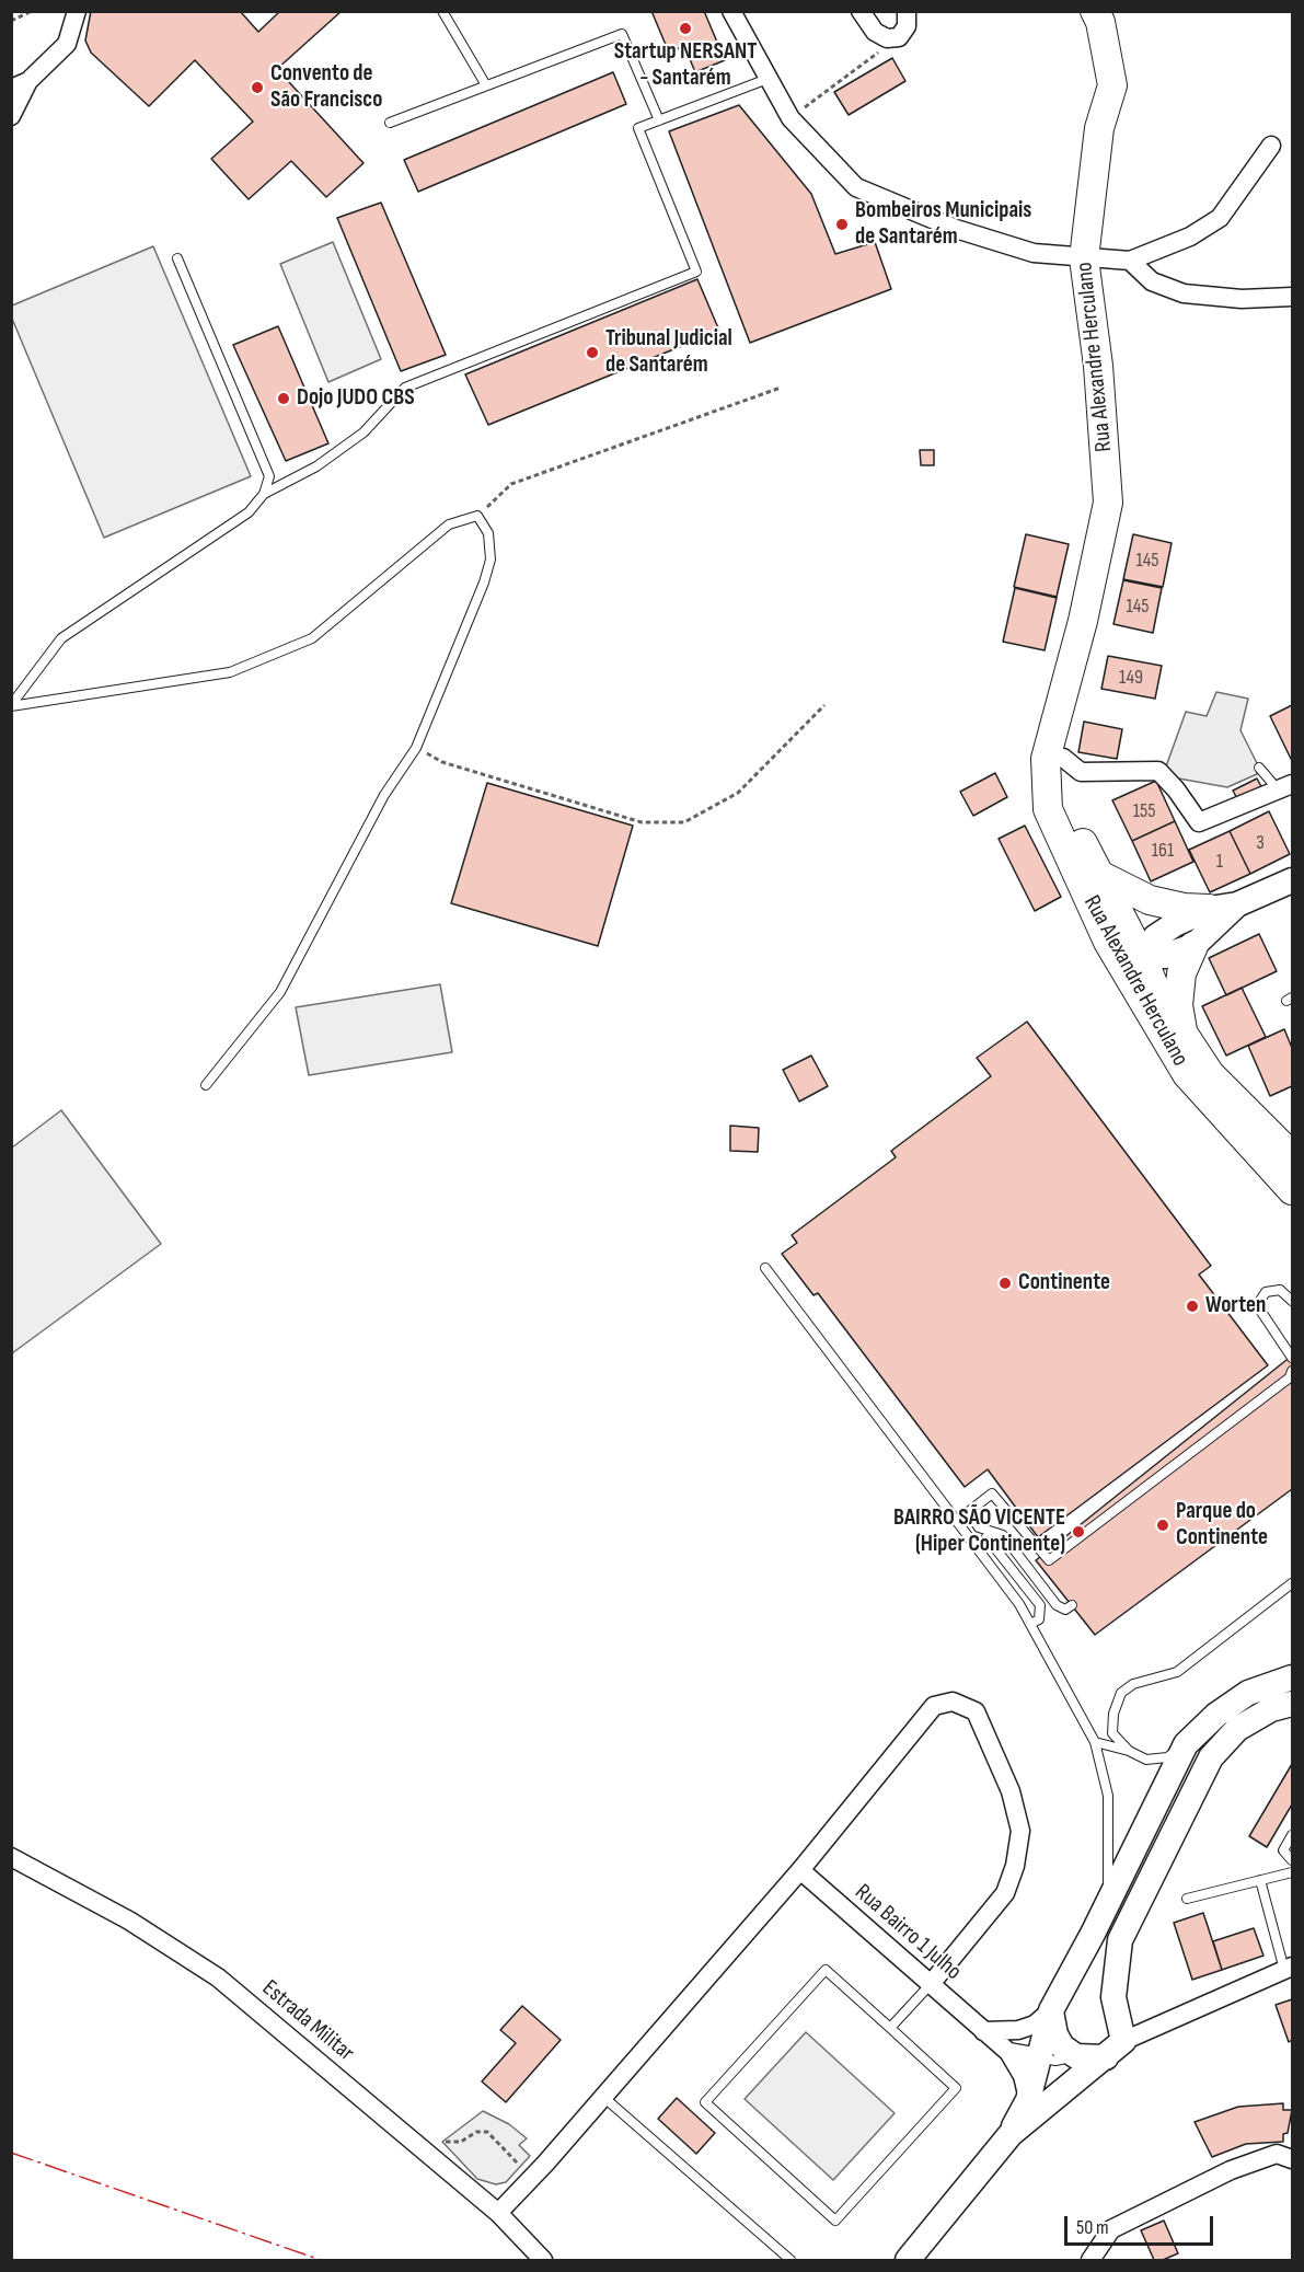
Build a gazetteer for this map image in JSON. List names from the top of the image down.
{
  "streets": {
    "main road": ["Rua Alexandre Herculano"],
    "street": ["Rua Bairro 1 Julho", "Estrada Militar"]
  },
  "places": [
    "Startup NERSANT - Santarém",
    "Convento de São Francisco",
    "Bombeiros Municipais de Santarém",
    "Tribunal Judicial de Santarém",
    "Dojo JUDO CBS",
    "Continente",
    "Worten",
    "Parque do Continente",
    "BAIRRO SÃO VICENTE (Hiper Continente)"
  ],
  "house_numbers": [
    "145",
    "145",
    "149",
    "155",
    "3",
    "161",
    "1"
  ],
  "scale_bar": "50 m"
}
